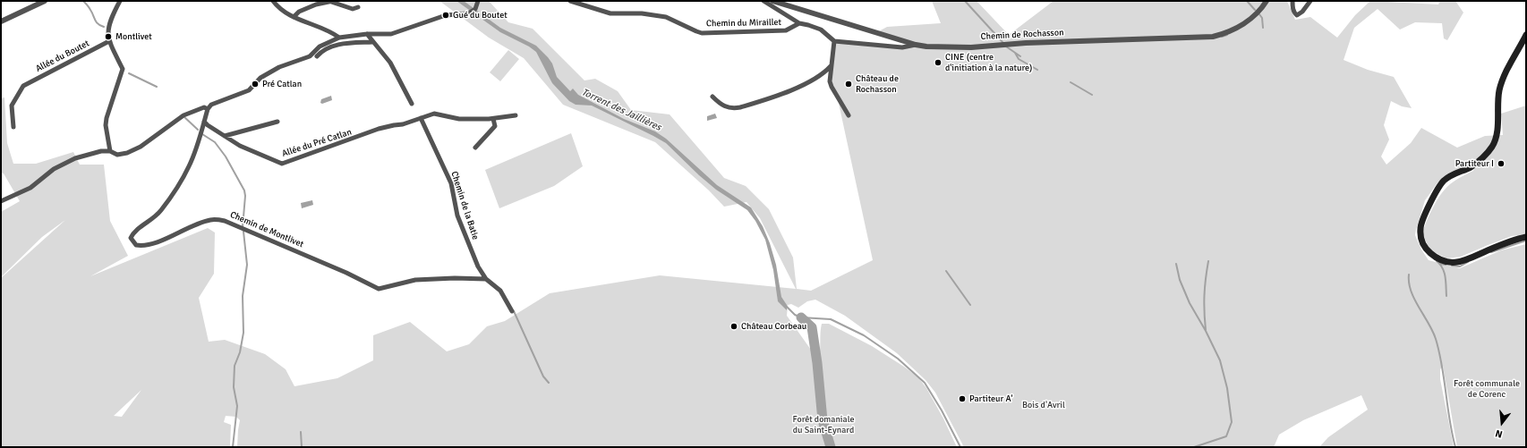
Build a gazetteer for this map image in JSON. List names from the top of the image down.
{
  "streets": {
    "street": [
      "Chemin du Miraillet",
      "Chemin de Rochasson",
      "Allée du Boutet",
      "Allée du Pré Catlan",
      "Chemin de la Batie",
      "Chemin de Montlivet"
    ]
  },
  "crossings": [
    ["Allée du Pré Catlan", "Chemin de la Batie"],
    ["Allée du Pré Catlan", "Chemin de Montlivet"],
    ["Chemin de la Batie", "Chemin de Montlivet"]
  ],
  "water": ["Torrent des Jaillières"],
  "parks": ["Forêt communale de Corenc", "Bois d'Avril", "Forêt domaniale du Saint-Eynard"],
  "places": [
    "Gué du Boutet",
    "Montlivet",
    "CINE (centre d'initiation à la nature)",
    "Pré Catlan",
    "Château de Rochasson",
    "Partiteur I",
    "Château Corbeau",
    "Partiteur A'"
  ],
  "north": "bottom"
}
